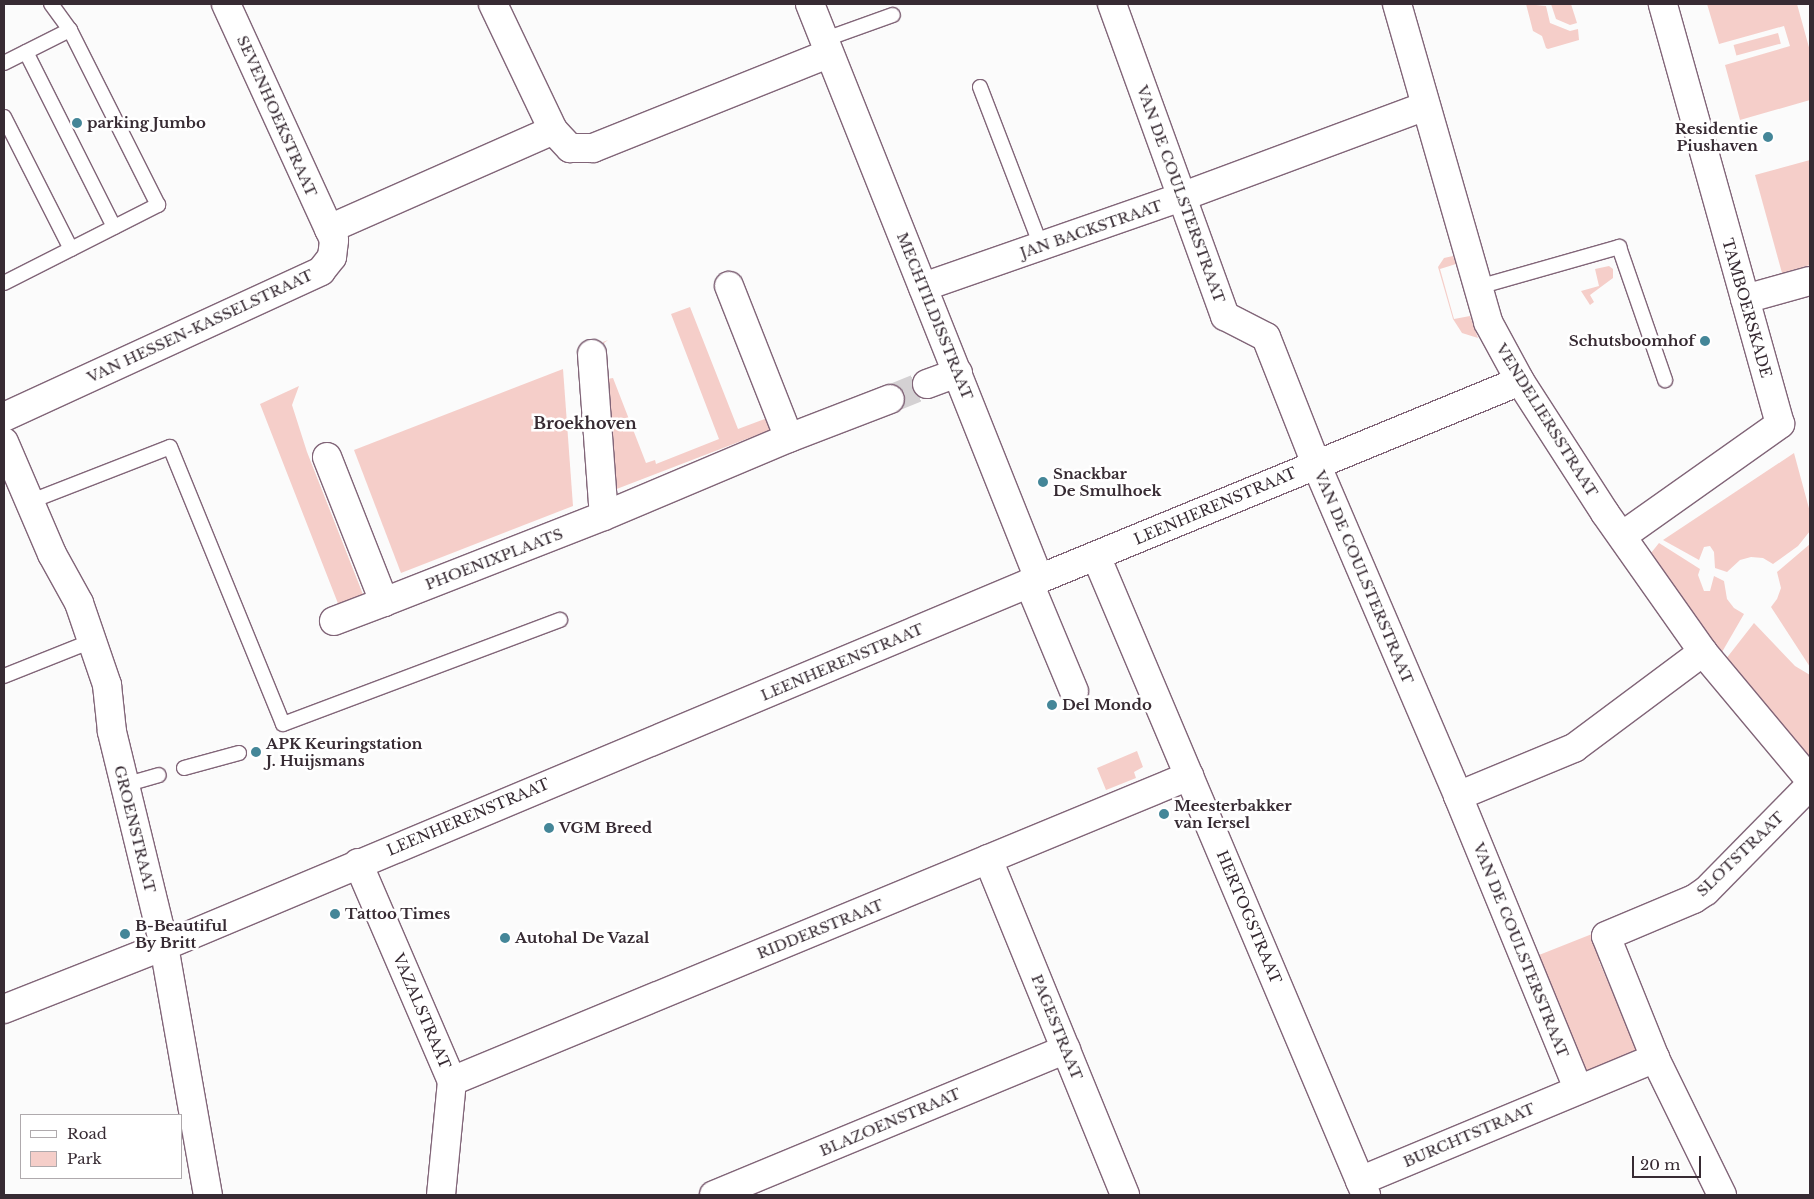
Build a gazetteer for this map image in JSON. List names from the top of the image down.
{
  "streets": {
    "street": [
      "SEVENHOEKSTRAAT",
      "VAN DE COULSTERSTRAAT",
      "JAN BACKSTRAAT",
      "TAMBOERSKADE",
      "MECHTILDISSTRAAT",
      "VAN HESSEN-KASSELSTRAAT",
      "VENDELIERSSTRAAT",
      "LEENHERENSTRAAT",
      "PHOENIXPLAATS",
      "GROENSTRAAT",
      "SLOTSTRAAT",
      "HERTOGSTRAAT",
      "RIDDERSTRAAT",
      "VAZALSTRAAT",
      "PAGESTRAAT",
      "BLAZOENSTRAAT",
      "BURCHTSTRAAT"
    ]
  },
  "crossings": [
    ["SEVENHOEKSTRAAT", "VAN HESSEN-KASSELSTRAAT"],
    ["VAN DE COULSTERSTRAAT", "JAN BACKSTRAAT"],
    ["VAN DE COULSTERSTRAAT", "LEENHERENSTRAAT"],
    ["VAN DE COULSTERSTRAAT", "BURCHTSTRAAT"],
    ["JAN BACKSTRAAT", "MECHTILDISSTRAAT"],
    ["JAN BACKSTRAAT", "VENDELIERSSTRAAT"],
    ["TAMBOERSKADE", "VENDELIERSSTRAAT"],
    ["MECHTILDISSTRAAT", "LEENHERENSTRAAT"],
    ["VENDELIERSSTRAAT", "LEENHERENSTRAAT"],
    ["LEENHERENSTRAAT", "GROENSTRAAT"],
    ["LEENHERENSTRAAT", "HERTOGSTRAAT"],
    ["LEENHERENSTRAAT", "VAZALSTRAAT"],
    ["HERTOGSTRAAT", "RIDDERSTRAAT"],
    ["HERTOGSTRAAT", "BURCHTSTRAAT"],
    ["RIDDERSTRAAT", "VAZALSTRAAT"],
    ["RIDDERSTRAAT", "PAGESTRAAT"],
    ["PAGESTRAAT", "BLAZOENSTRAAT"]
  ],
  "districts": ["Broekhoven"],
  "places": [
    "parking Jumbo",
    "Residentie Piushaven",
    "Schutsboomhof",
    "Snackbar De Smulhoek",
    "Del Mondo",
    "APK Keuringstation J. Huijsmans",
    "Meesterbakker van Iersel",
    "VGM Breed",
    "Tattoo Times",
    "B-Beautiful By Britt",
    "Autohal De Vazal"
  ],
  "legend": ["Road", "Park"],
  "scale_bar": "20 m"
}
